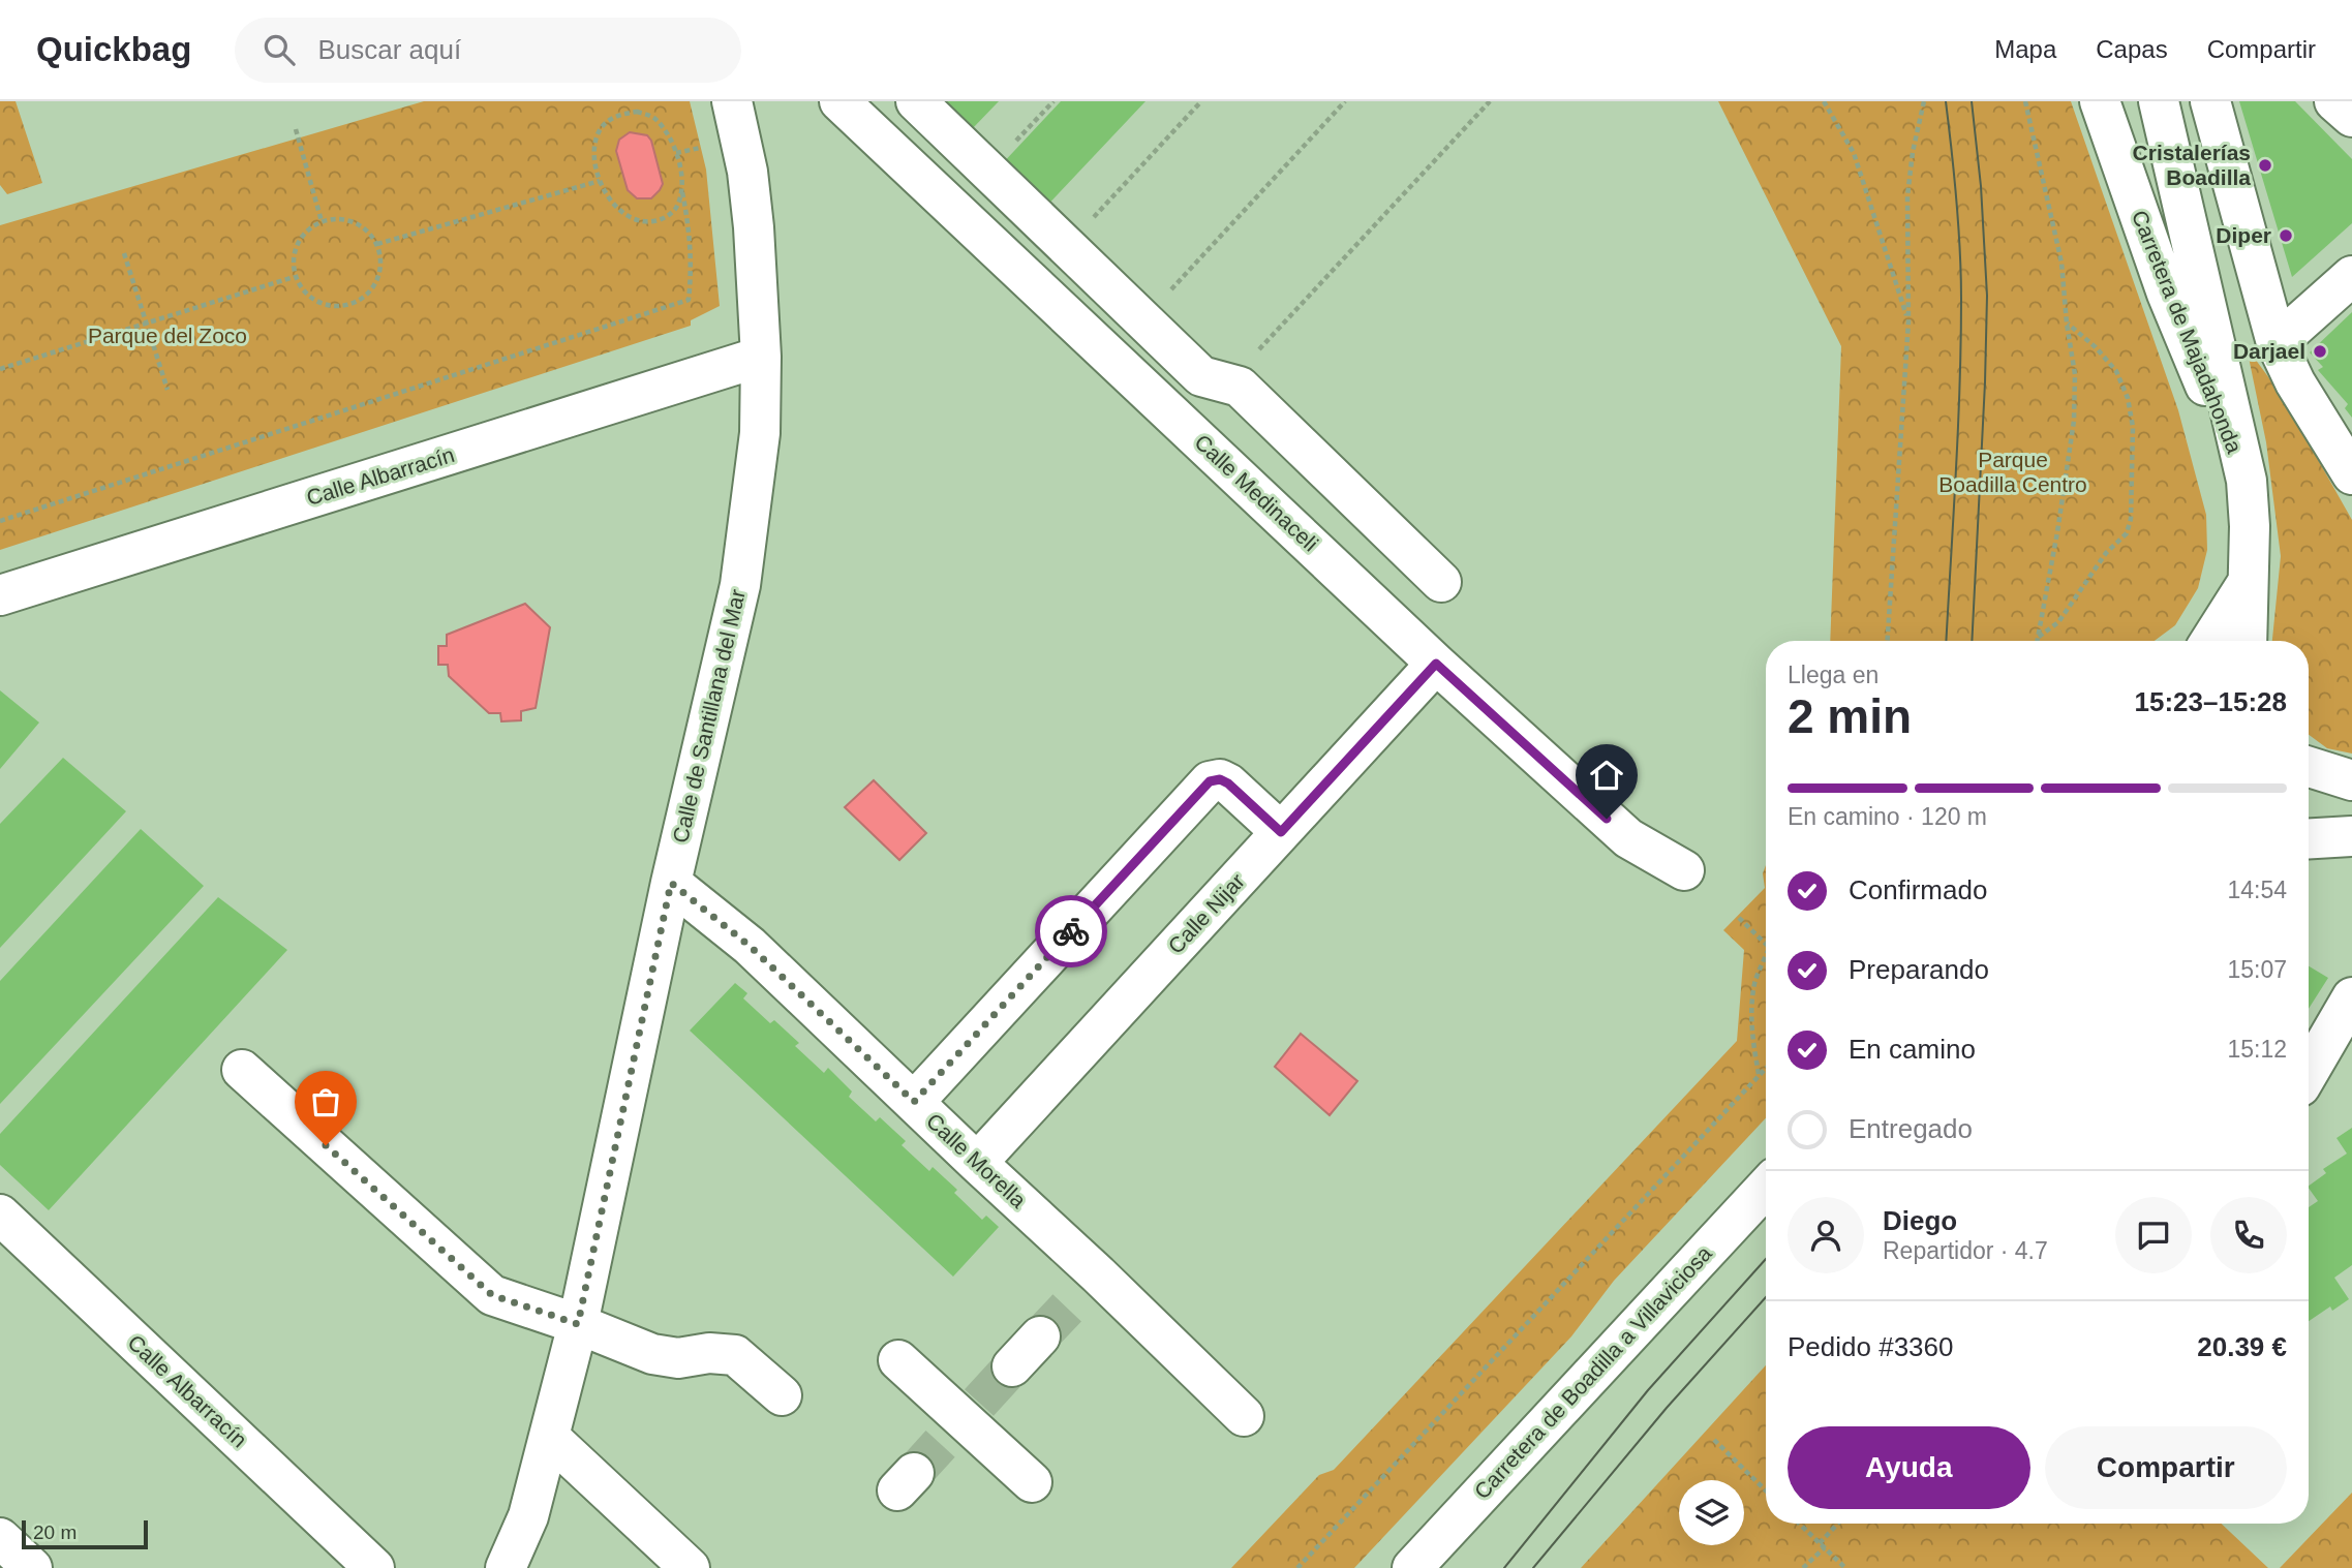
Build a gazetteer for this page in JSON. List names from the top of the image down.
{
  "streets": {
    "street": [
      "Carretera de Majadahonda",
      "Calle Albarracín",
      "Calle Medinaceli",
      "Calle de Santillana del Mar",
      "Calle Nijar",
      "Calle Morella",
      "Carretera de Boadilla a Villaviciosa"
    ]
  },
  "crossings": [
    ["Calle Albarracín", "Calle de Santillana del Mar"],
    ["Calle Medinaceli", "Calle Nijar"],
    ["Calle de Santillana del Mar", "Calle Morella"],
    ["Calle Nijar", "Calle Morella"]
  ],
  "parks": ["Parque del Zoco", "Parque Boadilla Centro"],
  "places": ["Cristalerías Boadilla", "Diper", "Darjael"],
  "scale_bar": "20 m",
  "page": {
    "header": "Quickbag",
    "search": "Buscar aquí",
    "nav": ["Mapa", "Capas", "Compartir"],
    "heading": ["2 min", "Llega en", "15:23–15:28"],
    "panel": [
      "Diego",
      "Repartidor · 4.7",
      "Pedido #3360",
      "20.39 €"
    ],
    "bar": "En camino · 120 m",
    "list": [
      ["Confirmado", "14:54"],
      ["Preparando", "15:07"],
      ["En camino", "15:12"],
      "Entregado"
    ],
    "buttons": ["Ayuda", "Compartir"],
    "scale": "20 m"
  }
}
